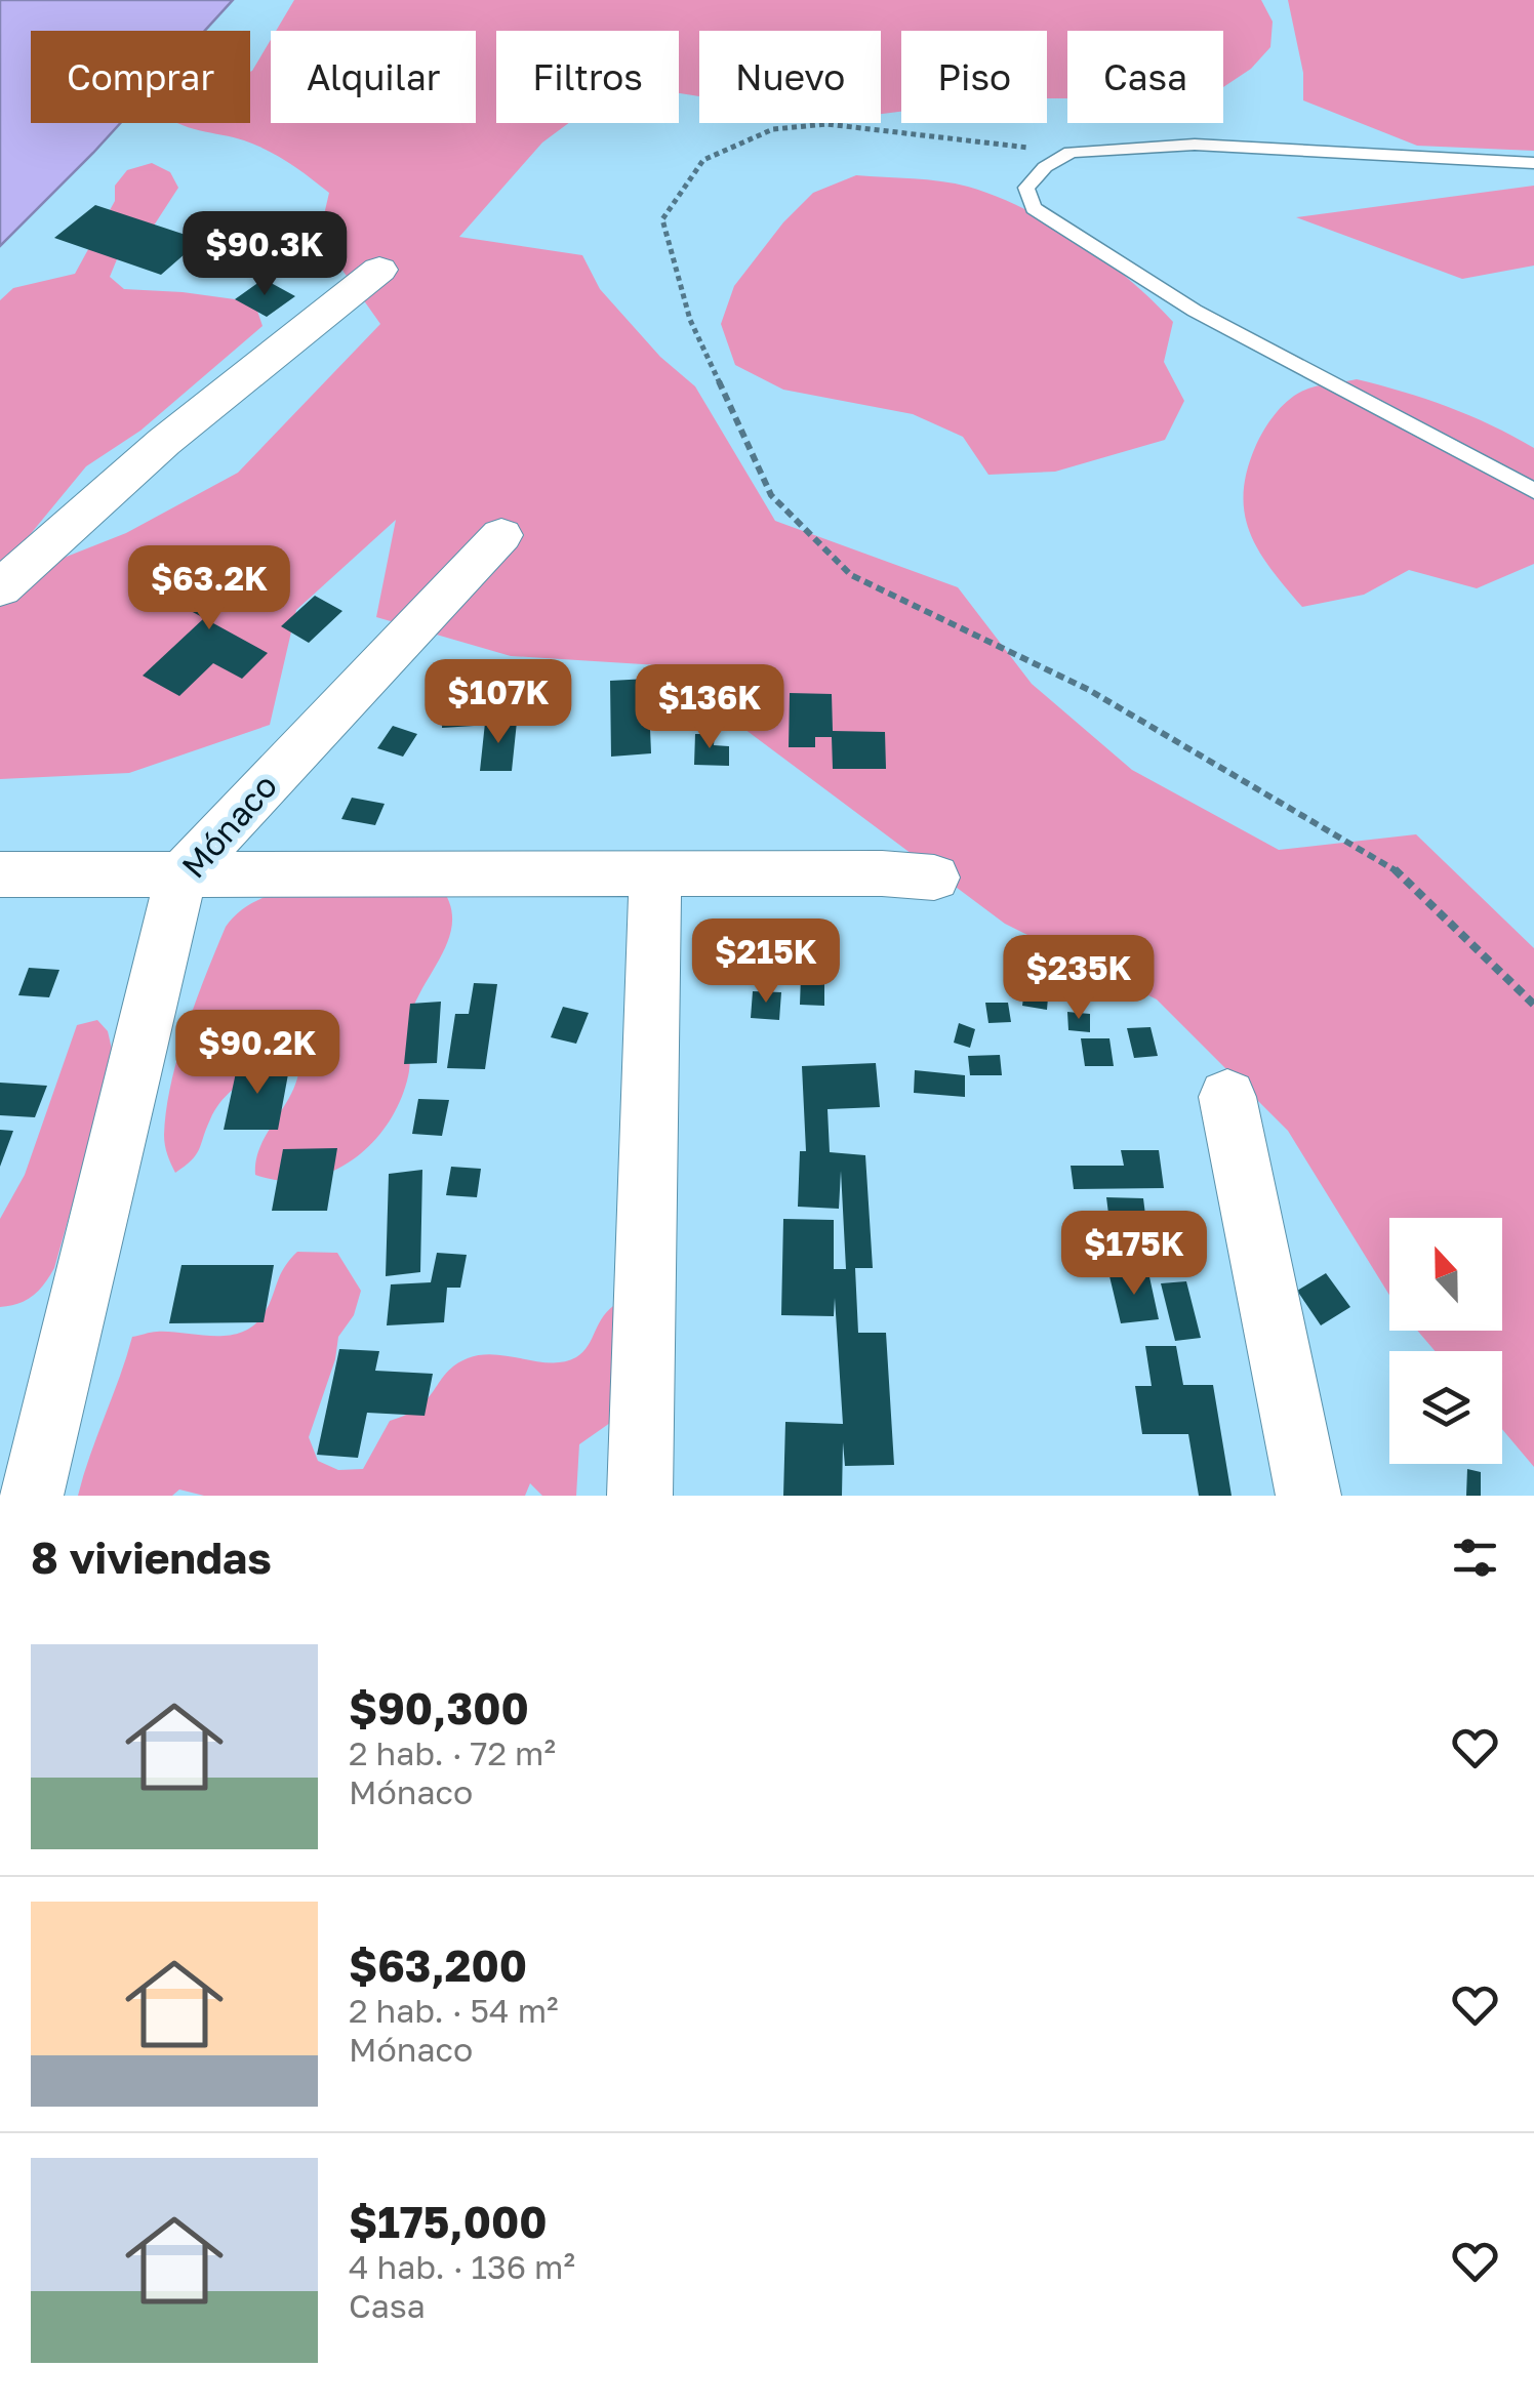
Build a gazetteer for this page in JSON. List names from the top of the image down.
{
  "streets": {
    "street": ["Mónaco"]
  },
  "north": "top",
  "page": {
    "chip": [
      "Comprar",
      "Alquilar",
      "Filtros",
      "Nuevo",
      "Piso",
      "Casa"
    ],
    "price": [
      "$90.3K",
      "$63.2K",
      "$107K",
      "$136K",
      "$215K",
      "$235K",
      "$90.2K",
      "$175K"
    ],
    "heading": "8 viviendas",
    "list": [
      {
        "name": "$90,300",
        "note": "2 hab. · 72 m² · Mónaco"
      },
      {
        "name": "$63,200",
        "note": "2 hab. · 54 m² · Mónaco"
      },
      {
        "name": "$175,000",
        "note": "4 hab. · 136 m² · Casa"
      }
    ]
  }
}
